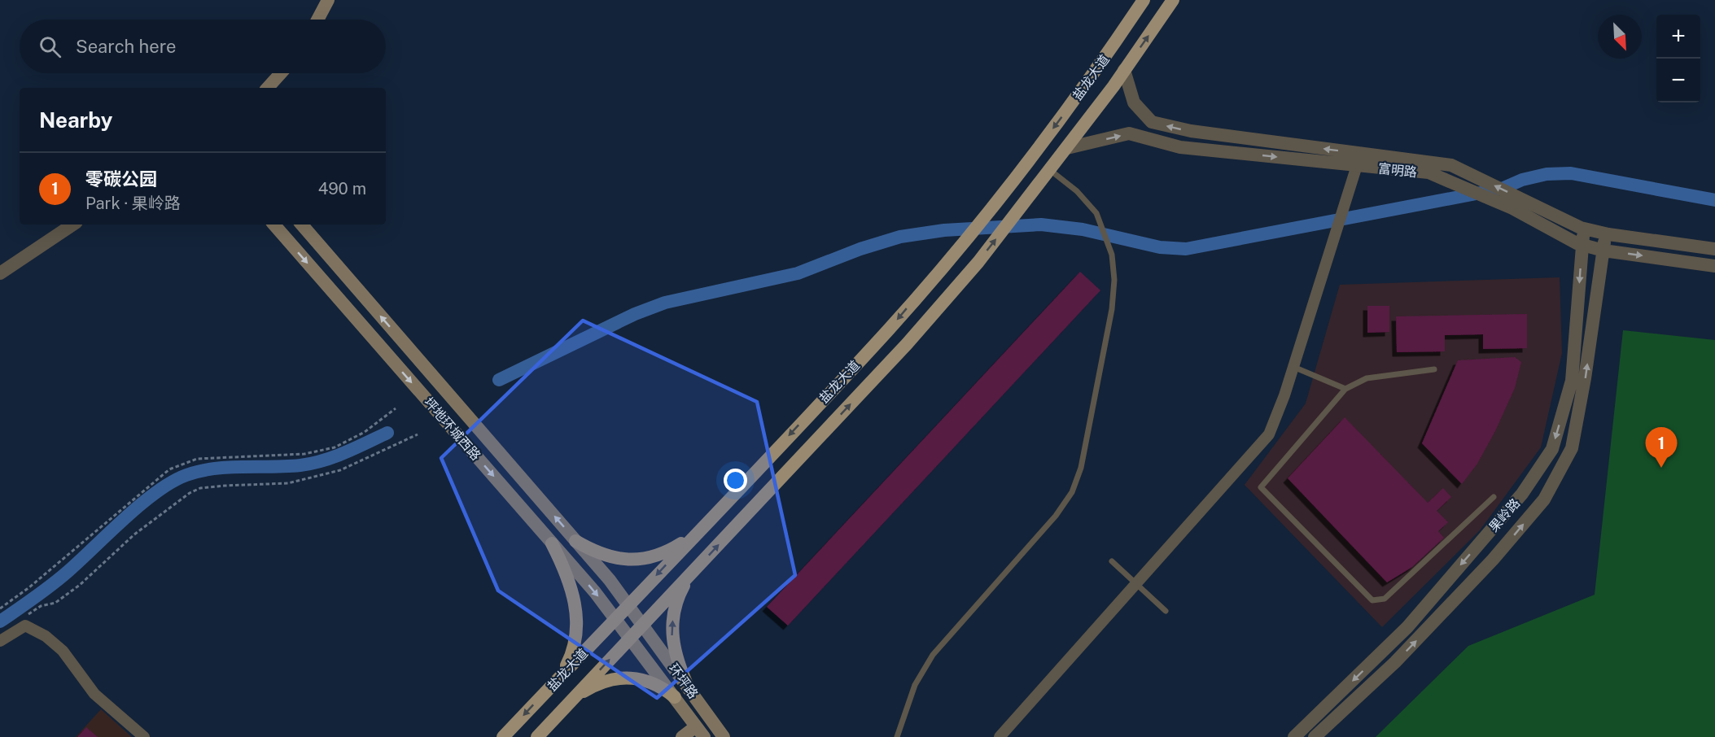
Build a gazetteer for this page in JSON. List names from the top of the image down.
{
  "streets": {
    "main road": ["盐龙大道", "坪地环城西路", "环坪路"],
    "street": ["富明路", "果岭路"]
  },
  "crossings": [
    ["盐龙大道", "富明路"],
    ["盐龙大道", "坪地环城西路"],
    ["盐龙大道", "环坪路"],
    ["富明路", "果岭路"],
    ["坪地环城西路", "环坪路"]
  ],
  "north": "bottom right",
  "page": {
    "map_buttons": ["+", "−"],
    "search": "Search here",
    "heading": "Nearby",
    "list": [
      {
        "mark": "1",
        "name": "零碳公园",
        "note": "Park · 果岭路",
        "value": "490 m"
      }
    ],
    "pins": "1"
  }
}
